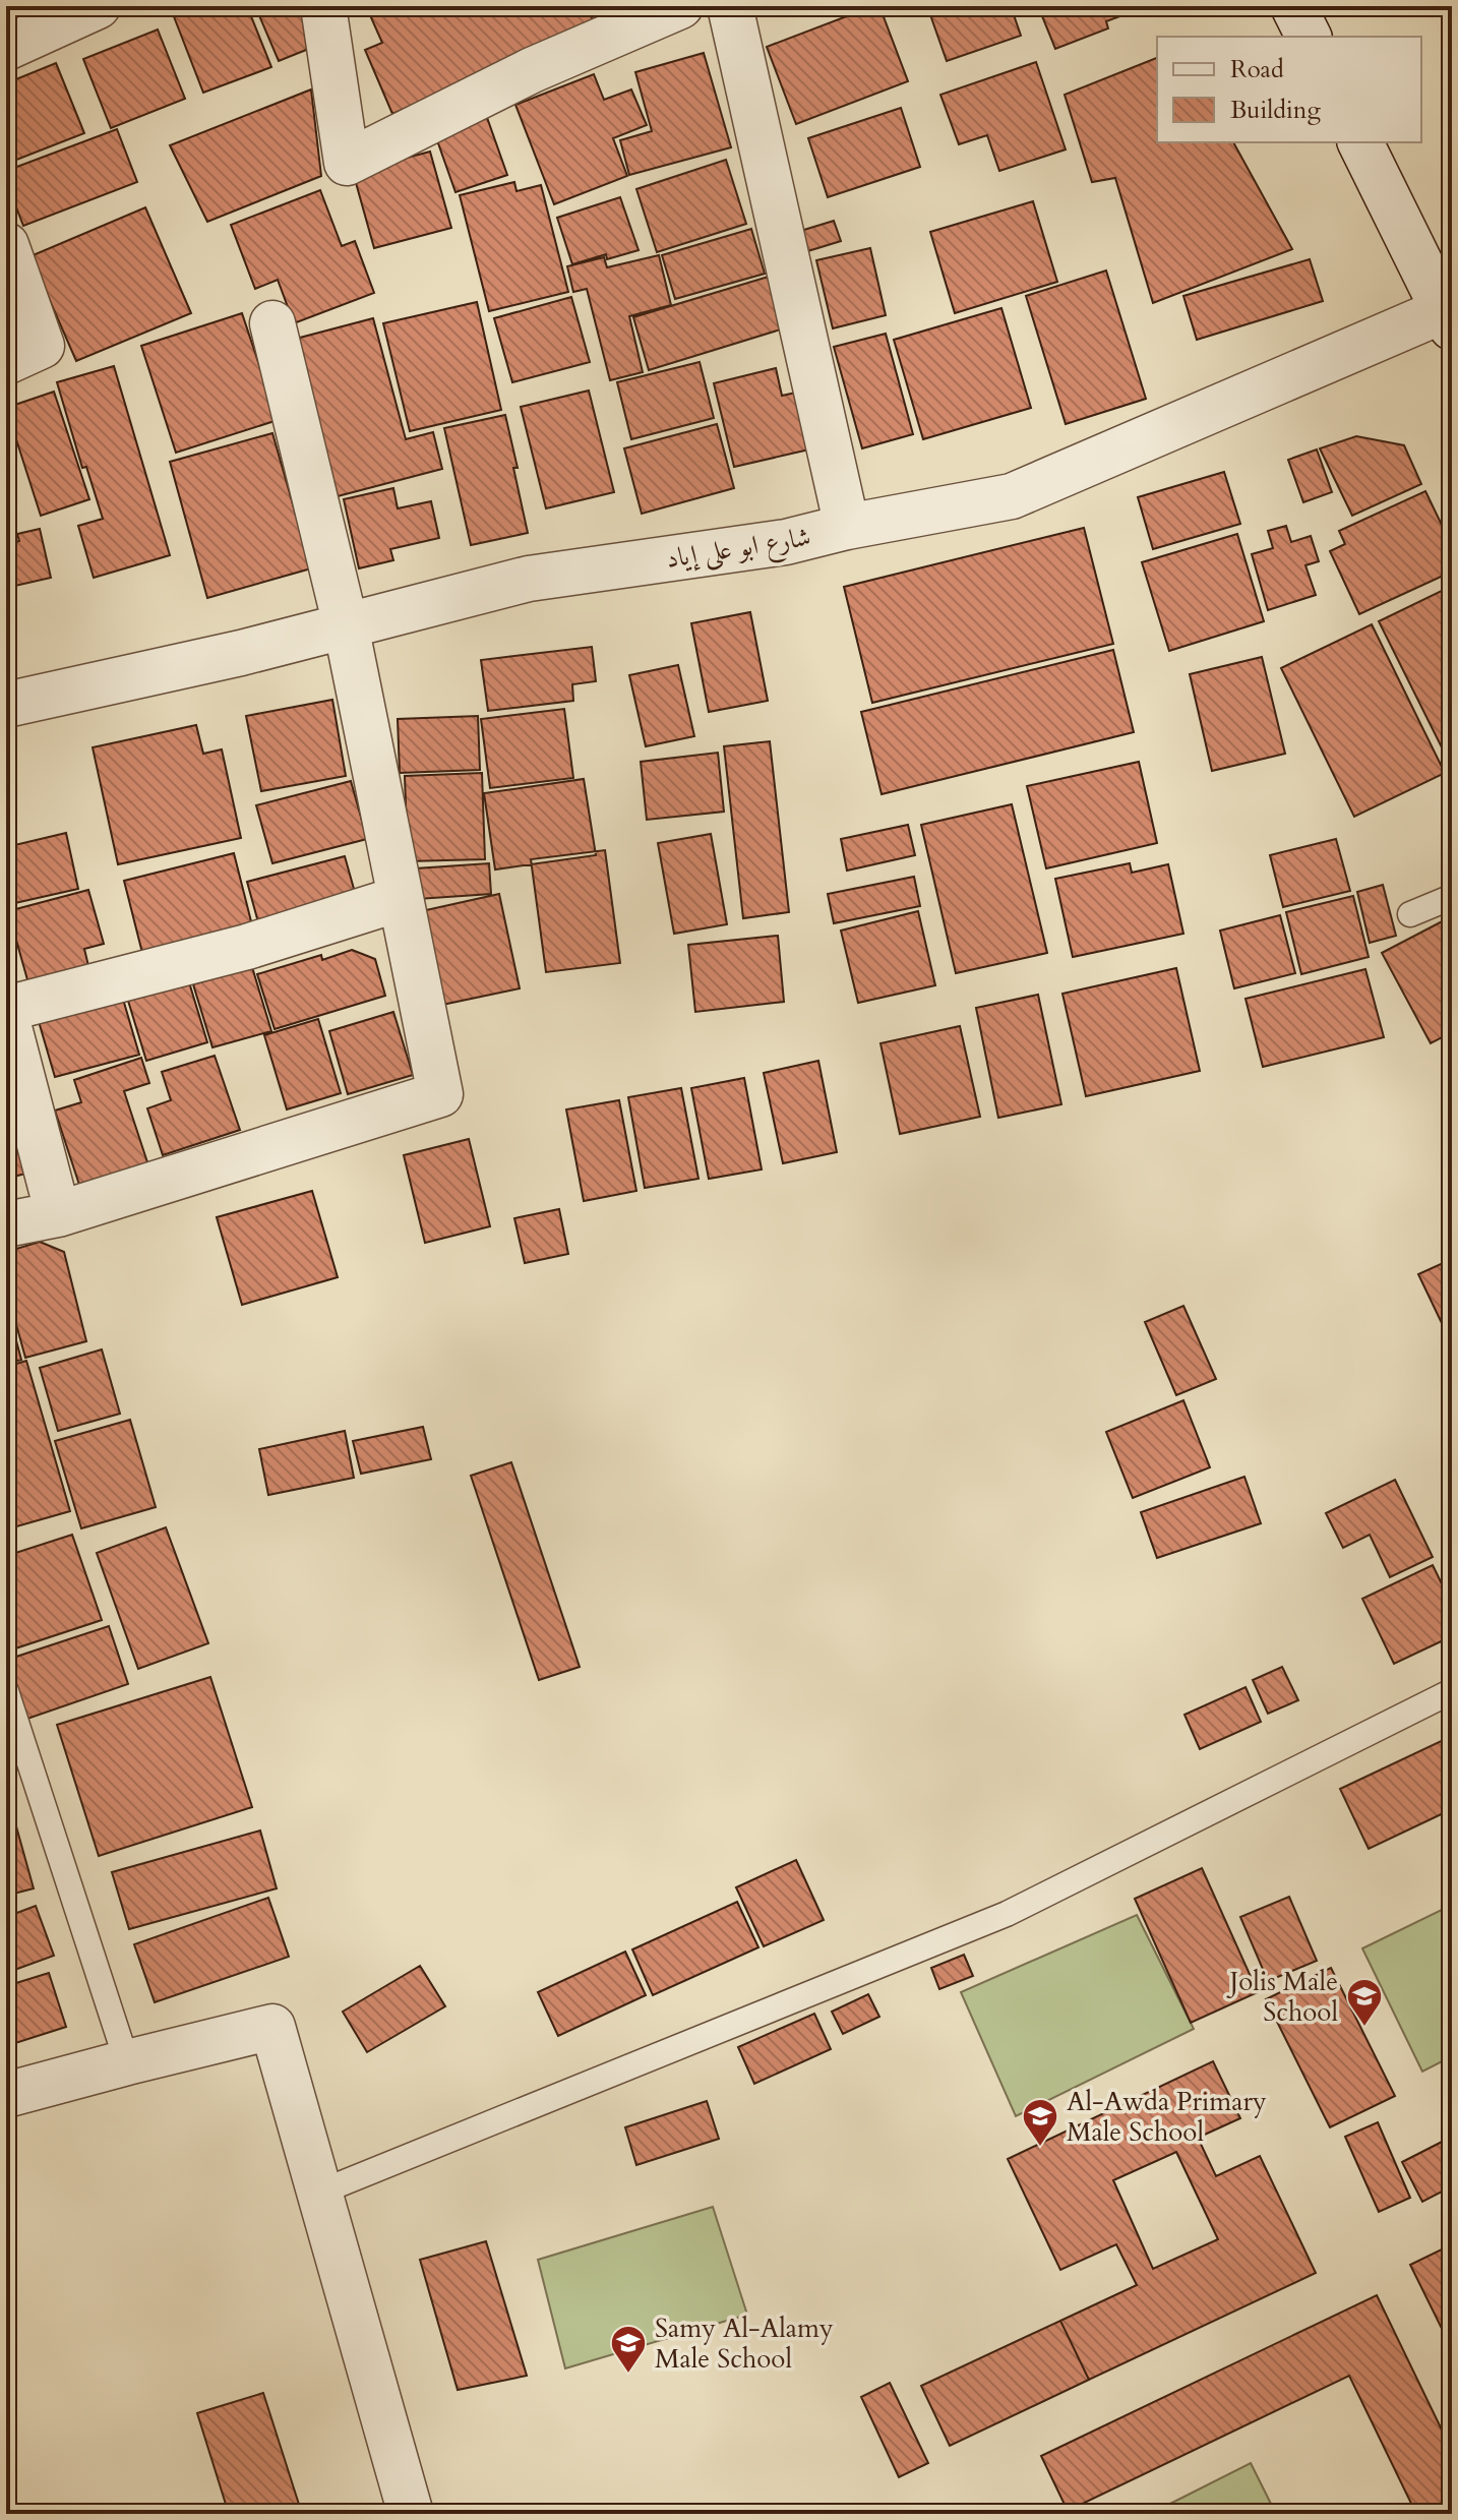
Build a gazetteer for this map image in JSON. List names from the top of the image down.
{
  "streets": {
    "street": ["شارع ابو على إياد"]
  },
  "places": {
    "school or university": ["Jolis Male School", "Al-Awda Primary Male School", "Samy Al-Alamy Male School"]
  },
  "legend": ["Road", "Building"]
}
